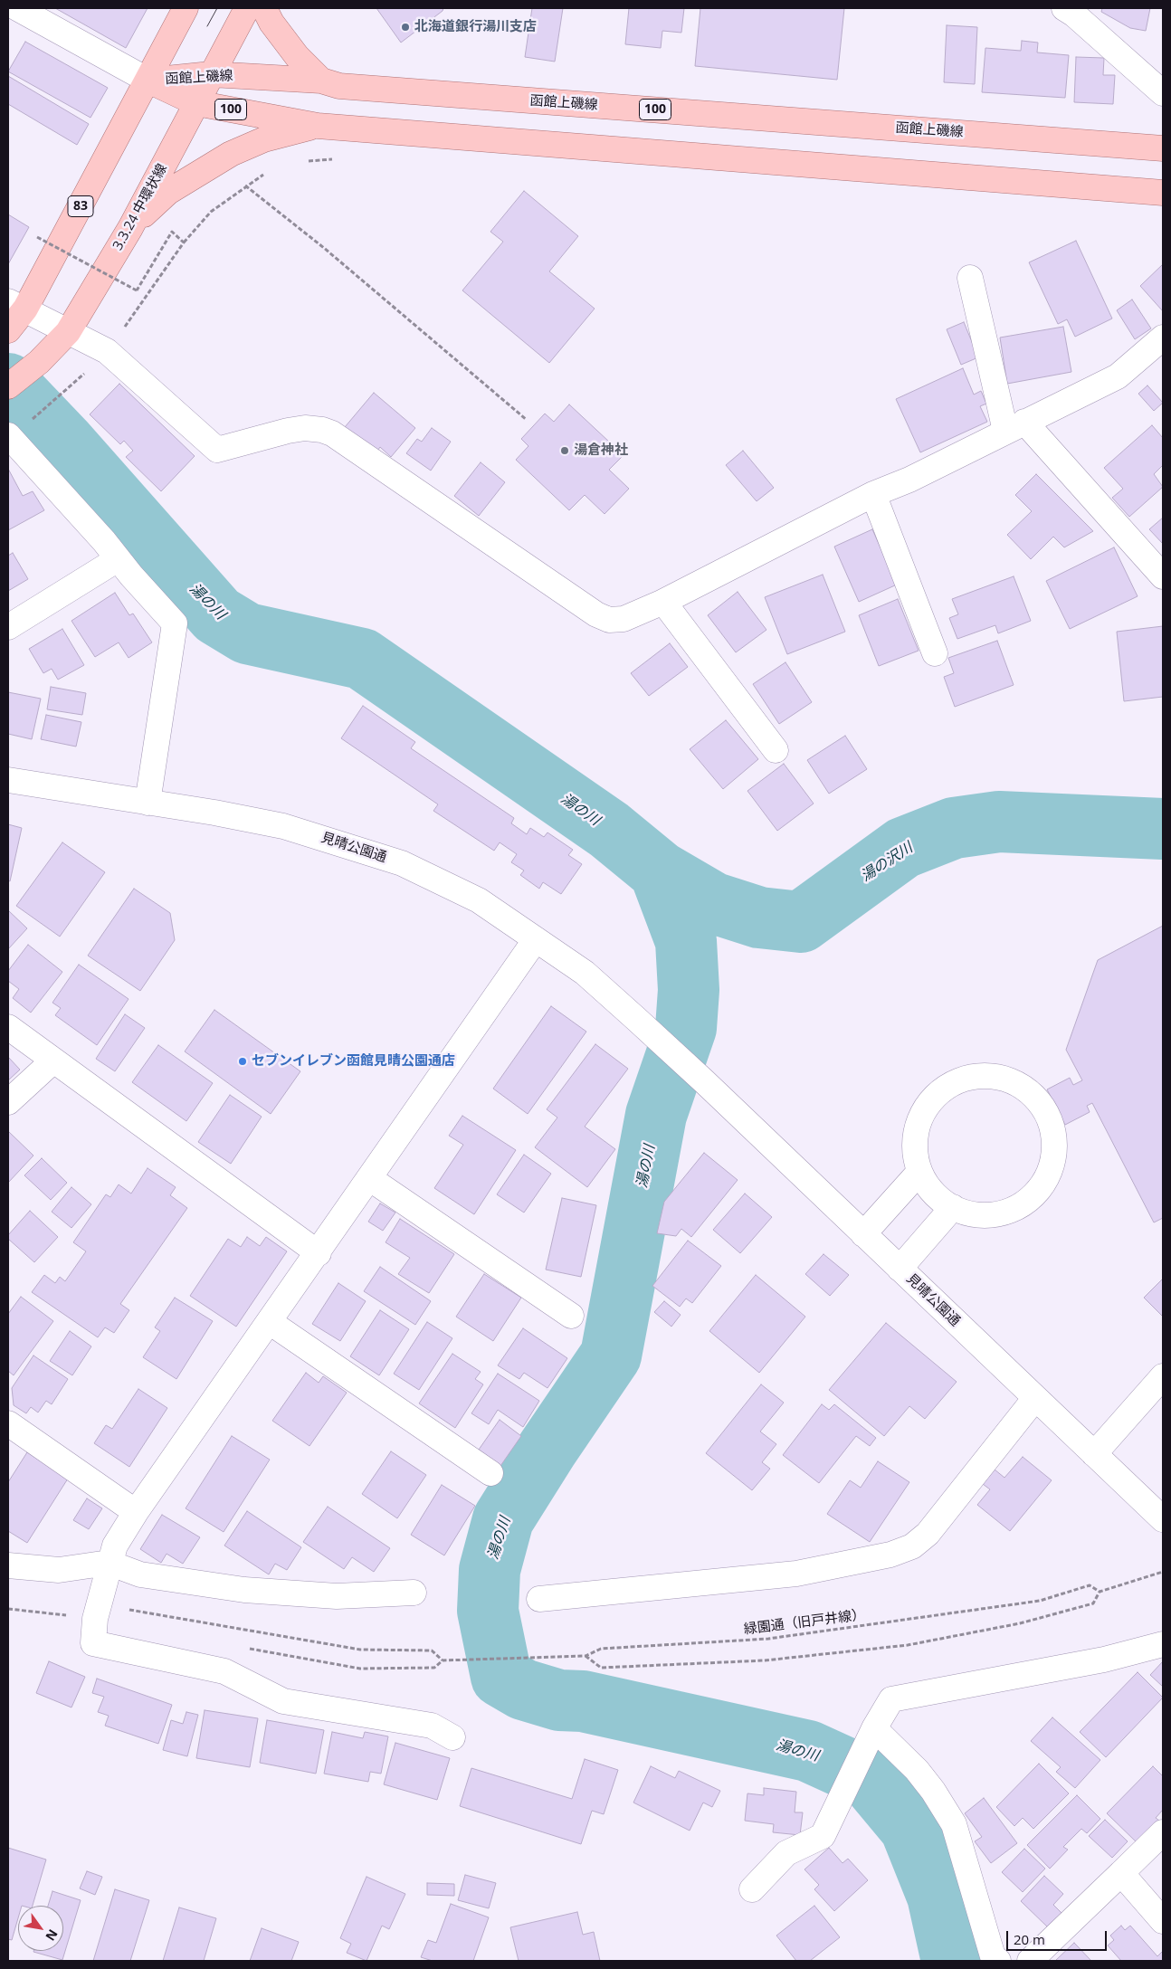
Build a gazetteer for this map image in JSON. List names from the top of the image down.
{
  "streets": {
    "main road": [
      "函館上磯線",
      "100",
      "83",
      "3.3.24 中環状線"
    ],
    "street": ["見晴公園通"],
    "path": ["緑園通（旧戸井線）"]
  },
  "crossings": [
    ["函館上磯線", "83"],
    ["函館上磯線", "3.3.24 中環状線"]
  ],
  "water": ["湯の川", "湯の沢川"],
  "places": ["北海道銀行湯川支店", "湯倉神社", "セブンイレブン函館見晴公園通店"],
  "scale_bar": "20 m",
  "north": "bottom right"
}
